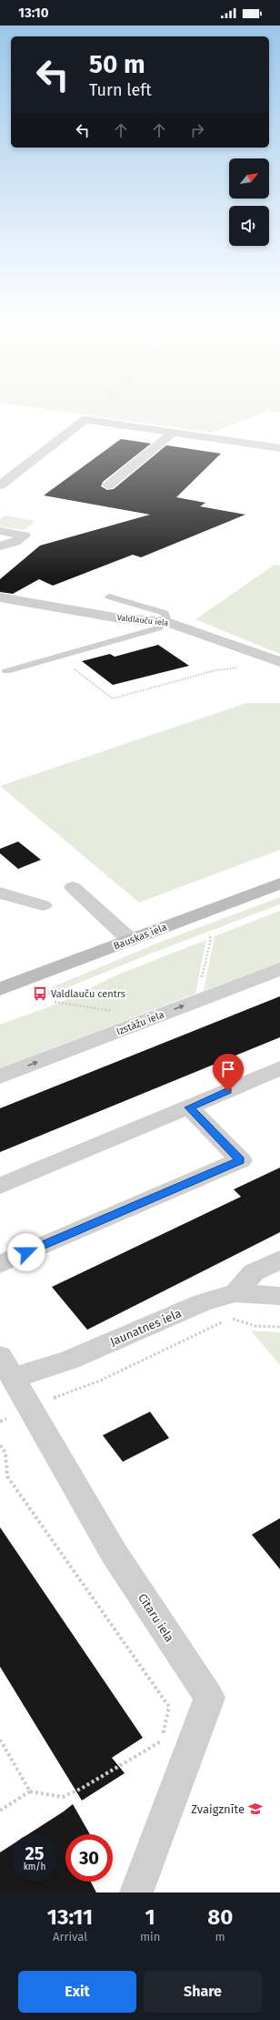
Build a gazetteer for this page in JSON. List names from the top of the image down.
{
  "streets": {
    "main road": ["Bauskas iela"],
    "street": [
      "Valdlauču iela",
      "Izstāžu iela",
      "Jaunatnes iela",
      "Cītaru iela"
    ]
  },
  "crossings": [
    ["Jaunatnes iela", "Cītaru iela"]
  ],
  "places": {
    "bus stop": ["Valdlauču centrs"],
    "school or university": ["Zvaigznīte"]
  },
  "north": "top right",
  "page": {
    "status": "13:10",
    "turn": ["50 m", "Turn left"],
    "speed": "25 km/h",
    "limit": "30",
    "eta": [
      "13:11",
      "Arrival",
      "1",
      "min",
      "80",
      "m"
    ],
    "buttons": ["Exit", "Share"]
  }
}
